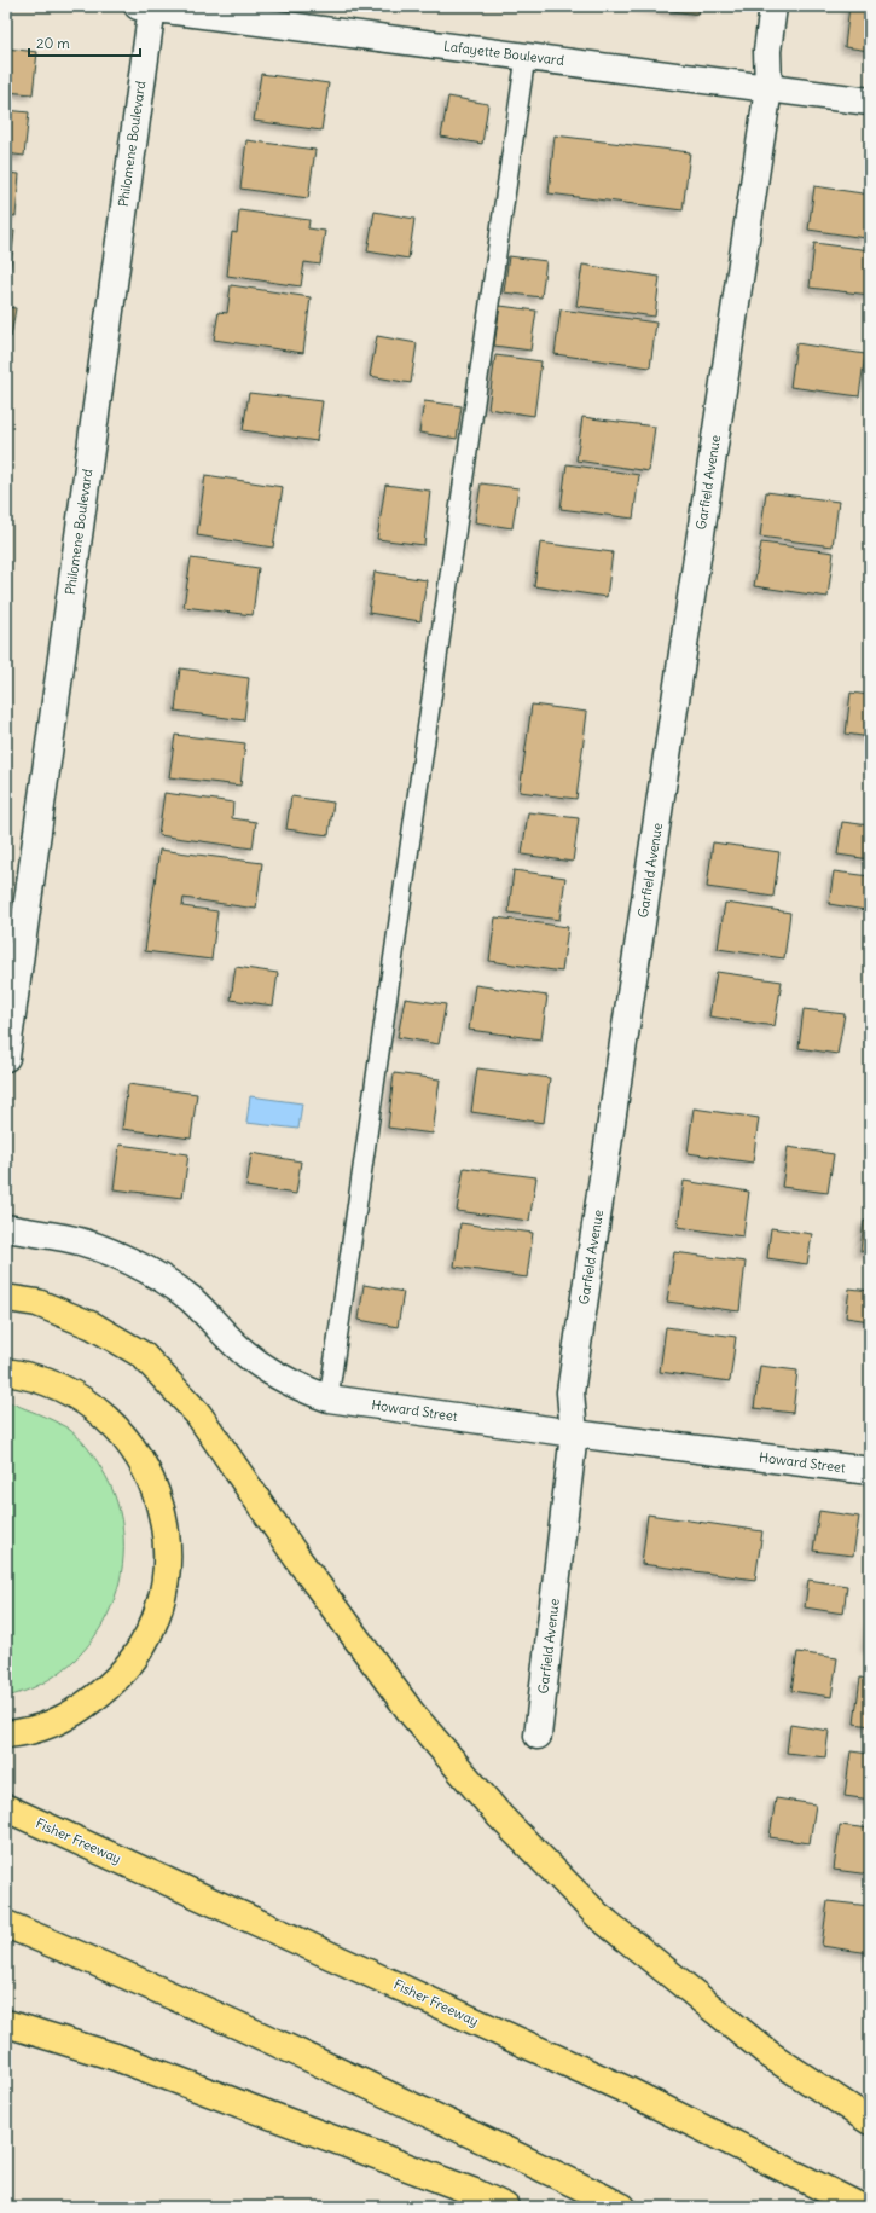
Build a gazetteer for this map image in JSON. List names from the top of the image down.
{
  "streets": {
    "highway": ["Fisher Freeway"],
    "street": [
      "Lafayette Boulevard",
      "Philomene Boulevard",
      "Garfield Avenue",
      "Howard Street"
    ]
  },
  "crossings": [
    ["Lafayette Boulevard", "Philomene Boulevard"],
    ["Lafayette Boulevard", "Garfield Avenue"],
    ["Garfield Avenue", "Howard Street"]
  ],
  "scale_bar": "20 m"
}
